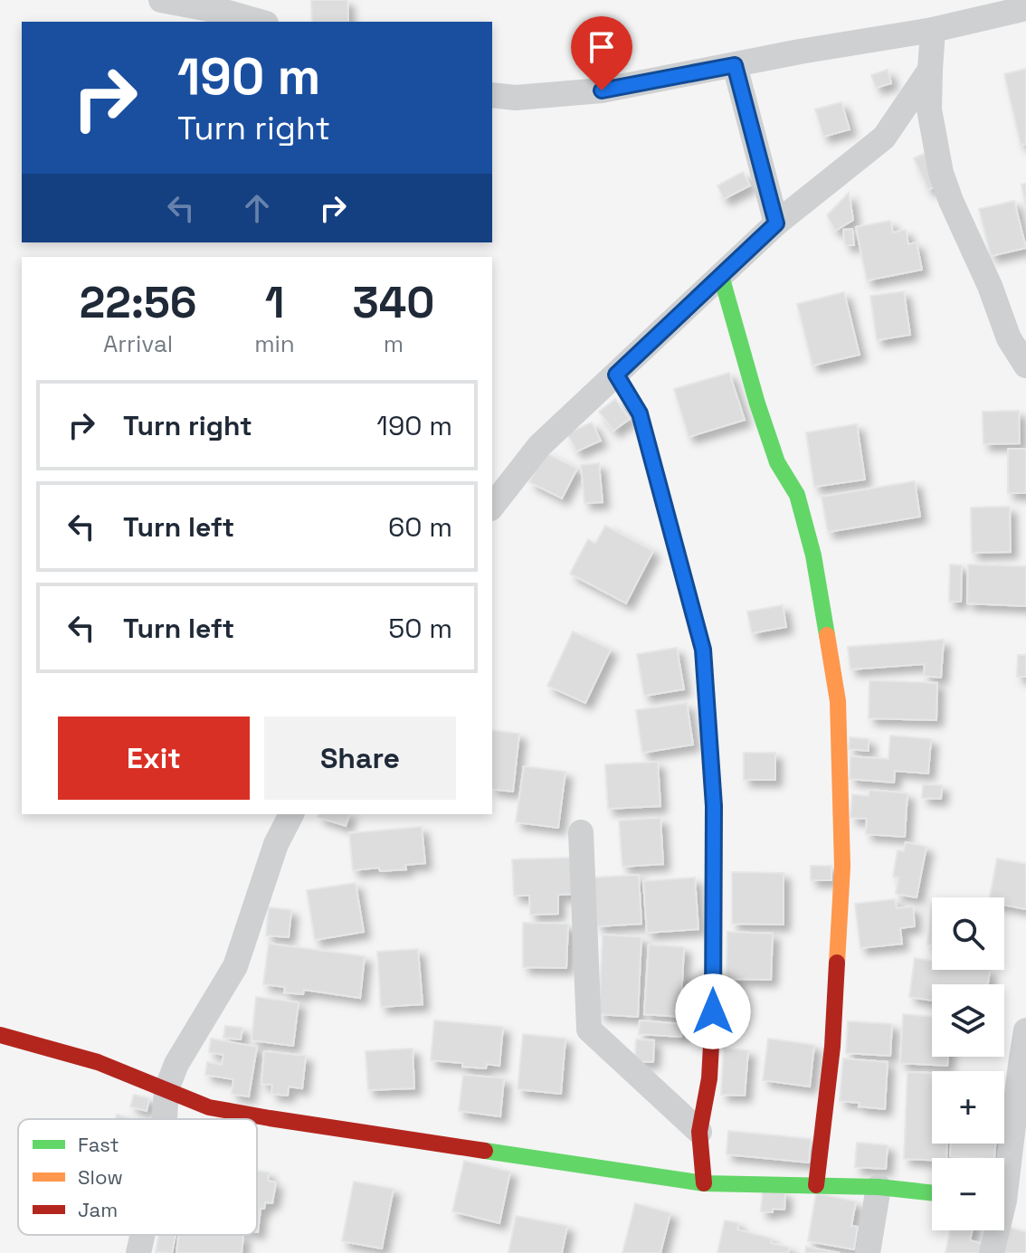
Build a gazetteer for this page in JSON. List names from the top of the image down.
{
  "legend": ["Fast", "Slow", "Jam"],
  "page": {
    "turn": ["190 m", "Turn right"],
    "eta": [
      "22:56",
      "Arrival",
      "1",
      "min",
      "340",
      "m"
    ],
    "list": [
      {
        "name": "Turn right",
        "value": "190 m"
      },
      {
        "name": "Turn left",
        "value": "60 m"
      },
      {
        "name": "Turn left",
        "value": "50 m"
      }
    ],
    "buttons": ["Exit", "Share"],
    "map_buttons": ["+", "−"]
  }
}
